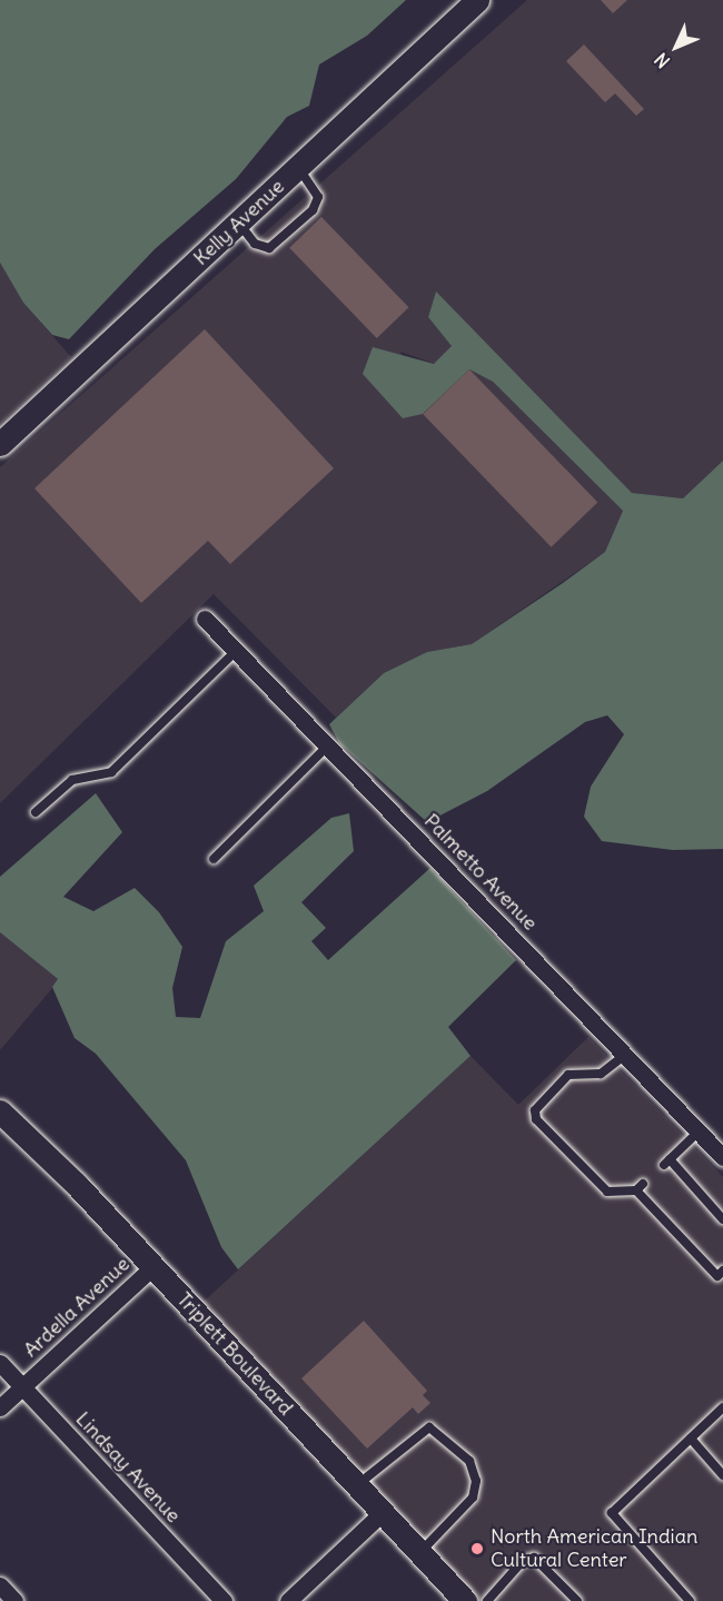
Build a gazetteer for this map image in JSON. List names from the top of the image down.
{
  "streets": {
    "main road": ["Kelly Avenue", "Triplett Boulevard"],
    "street": ["Palmetto Avenue", "Ardella Avenue", "Lindsay Avenue"]
  },
  "crossings": [
    ["Ardella Avenue", "Triplett Boulevard"],
    ["Ardella Avenue", "Lindsay Avenue"]
  ],
  "places": ["North American Indian Cultural Center"],
  "north": "bottom left"
}
